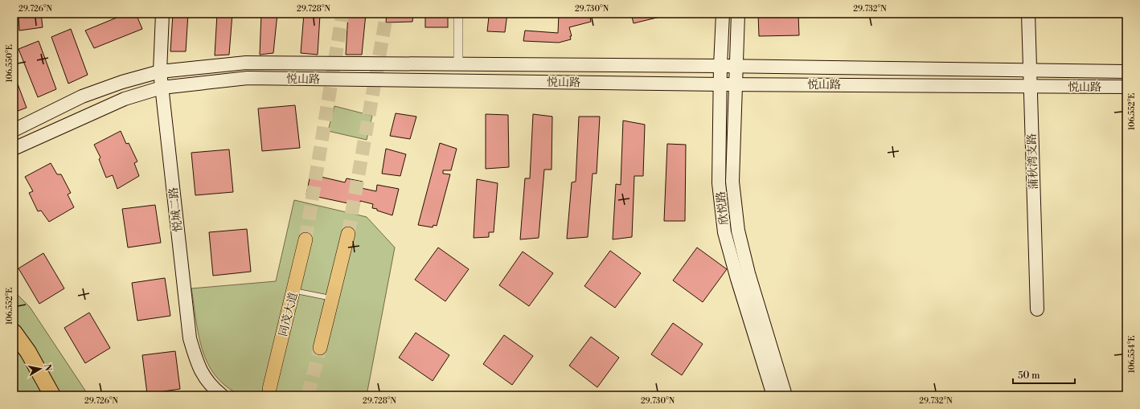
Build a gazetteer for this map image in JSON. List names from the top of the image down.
{
  "streets": {
    "main road": [
      "悦山路",
      "蒲秋湾支路",
      "欣悦路",
      "悦城二路",
      "同茂大道"
    ]
  },
  "crossings": [
    ["悦山路", "蒲秋湾支路"],
    ["悦山路", "欣悦路"],
    ["悦山路", "悦城二路"]
  ],
  "scale_bar": "50 m",
  "north": "right",
  "coordinates": [
    "29.726°N",
    "29.728°N",
    "29.730°N",
    "29.732°N",
    "106.550°E",
    "106.552°E",
    "106.554°E"
  ]
}
